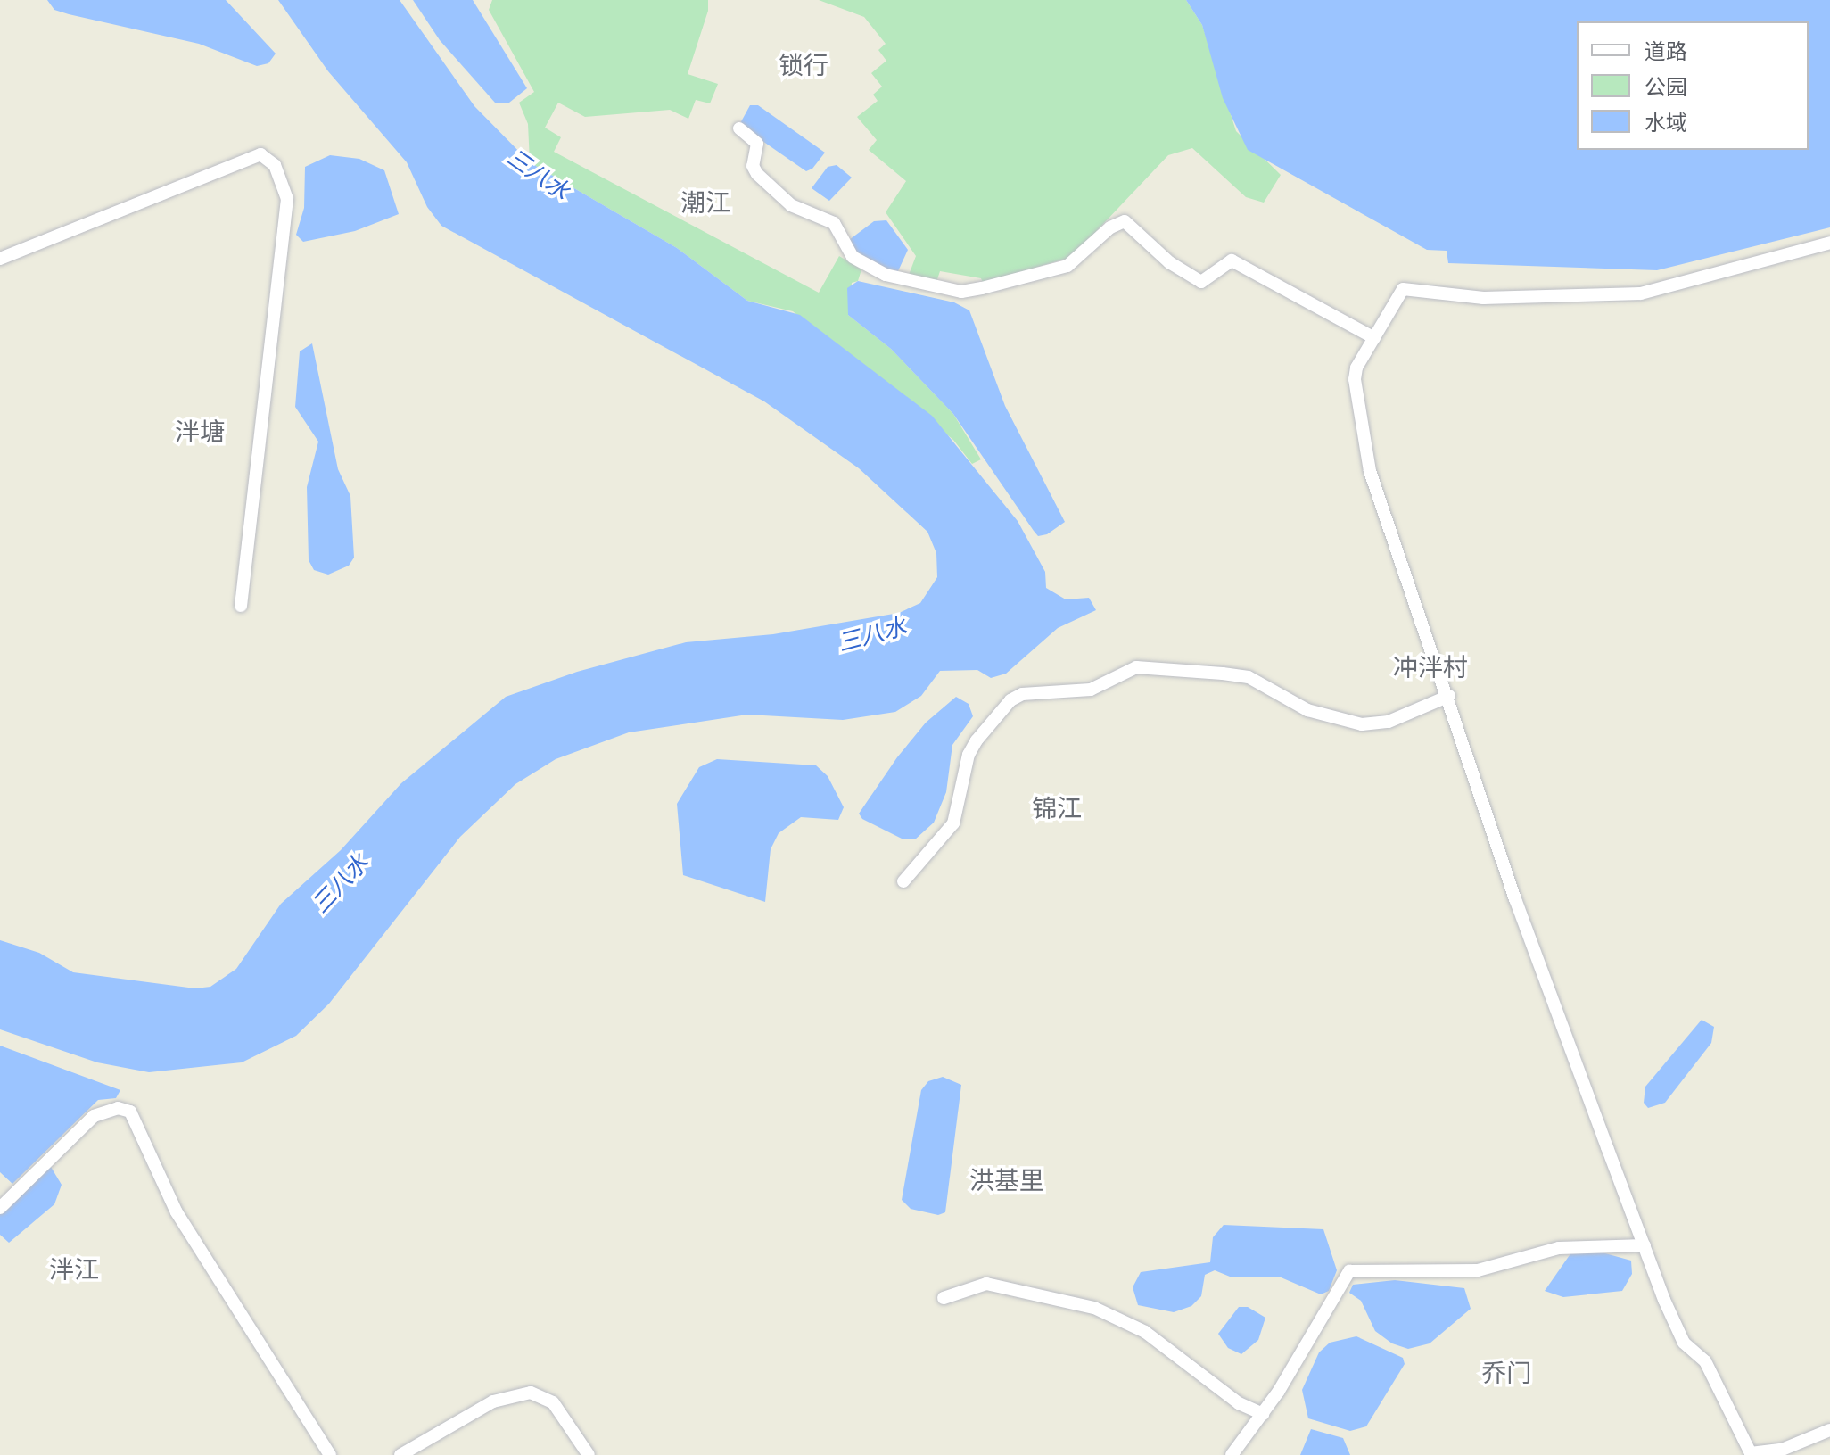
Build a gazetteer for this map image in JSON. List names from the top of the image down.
{
  "districts": [
    "锁行",
    "潮江",
    "泮塘",
    "冲泮村",
    "锦江",
    "洪基里",
    "泮江",
    "乔门"
  ],
  "water": ["三八水"],
  "legend": ["道路", "公园", "水域"]
}
